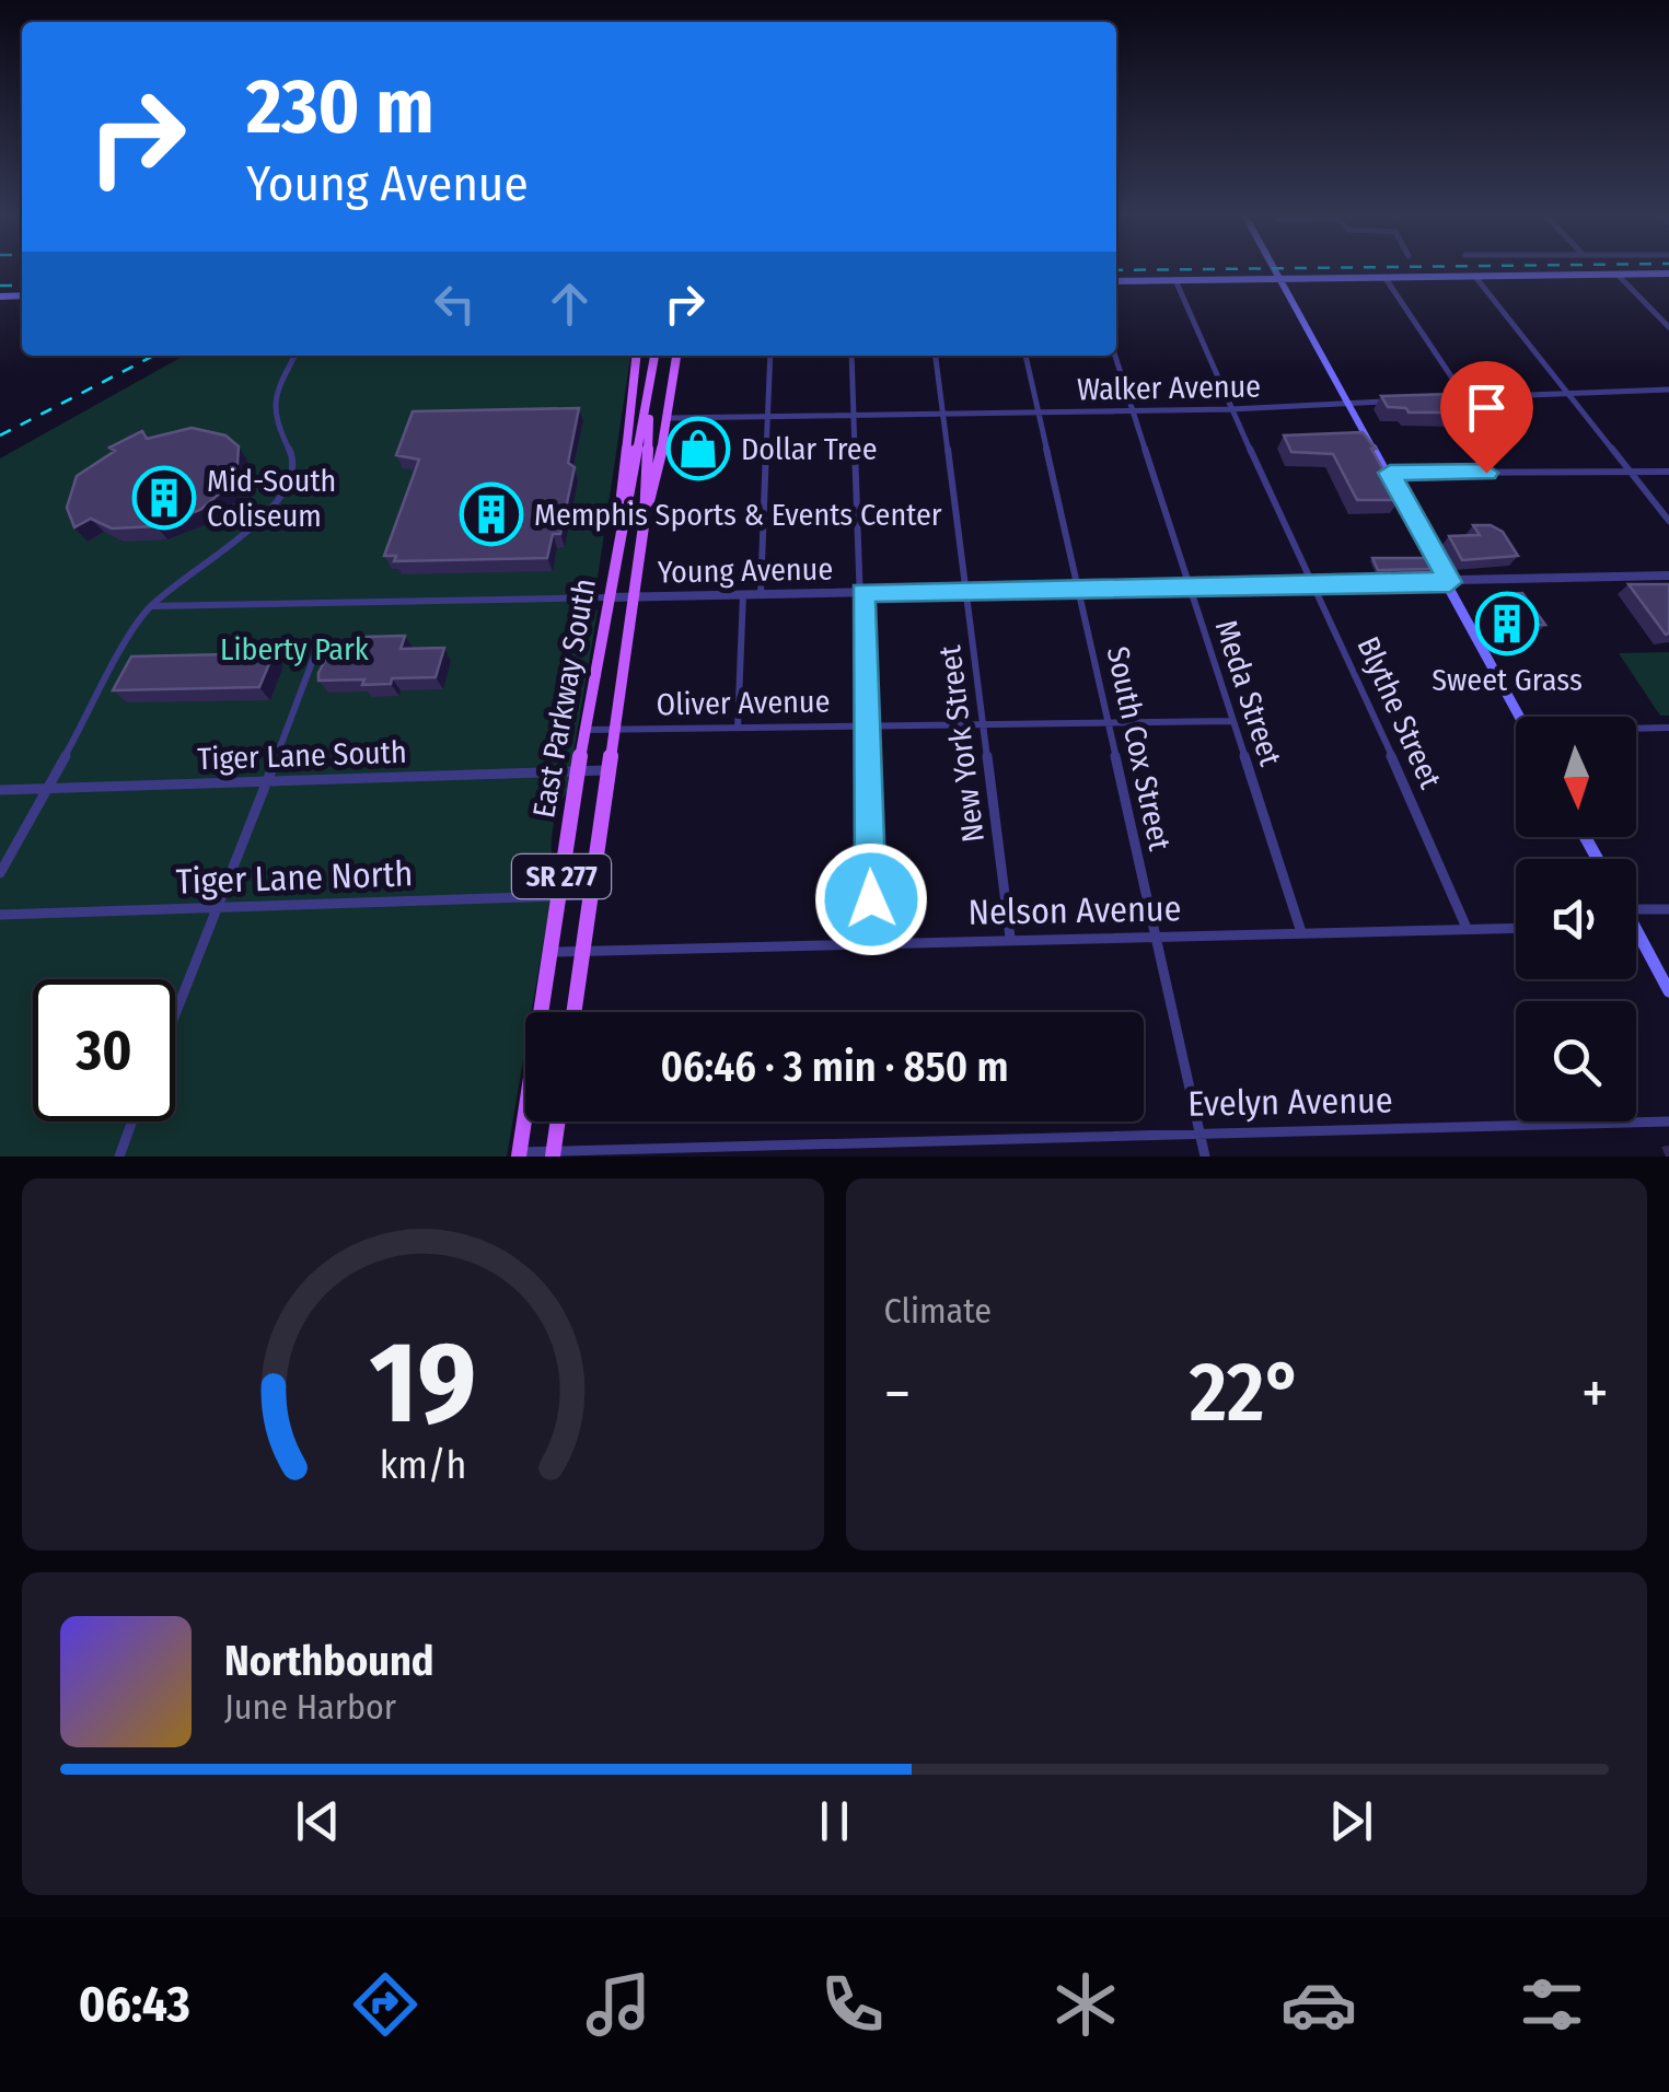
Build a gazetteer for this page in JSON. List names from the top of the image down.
{
  "streets": {
    "main road": ["East Parkway South", "SR 277"],
    "street": [
      "Walker Avenue",
      "Young Avenue",
      "Meda Street",
      "Oliver Avenue",
      "Blythe Street",
      "New York Street",
      "South Cox Street",
      "Tiger Lane South",
      "Tiger Lane North",
      "Nelson Avenue",
      "Evelyn Avenue"
    ]
  },
  "crossings": [
    ["Walker Avenue", "Meda Street"],
    ["Walker Avenue", "Blythe Street"],
    ["Walker Avenue", "New York Street"],
    ["Walker Avenue", "South Cox Street"],
    ["Young Avenue", "Meda Street"],
    ["Young Avenue", "East Parkway South"],
    ["Young Avenue", "Blythe Street"],
    ["Young Avenue", "New York Street"],
    ["Young Avenue", "South Cox Street"],
    ["Meda Street", "Oliver Avenue"],
    ["Meda Street", "Nelson Avenue"],
    ["East Parkway South", "Oliver Avenue"],
    ["East Parkway South", "Tiger Lane South"],
    ["East Parkway South", "Tiger Lane North"],
    ["East Parkway South", "Nelson Avenue"],
    ["East Parkway South", "Evelyn Avenue"],
    ["Oliver Avenue", "New York Street"],
    ["Oliver Avenue", "South Cox Street"],
    ["Blythe Street", "Nelson Avenue"],
    ["New York Street", "Nelson Avenue"],
    ["South Cox Street", "Nelson Avenue"],
    ["South Cox Street", "Evelyn Avenue"]
  ],
  "parks": ["Liberty Park"],
  "places": {
    "shop": ["Dollar Tree"],
    "building": ["Mid-South Coliseum", "Memphis Sports & Events Center", "Sweet Grass"]
  },
  "north": "bottom",
  "page": {
    "turn": ["230 m", "Young Avenue"],
    "limit": "30",
    "trip": "06:46 · 3 min · 850 m",
    "tile": "Climate",
    "heat": ["−", "22°", "+"],
    "song": ["Northbound", "June Harbor"],
    "tabs": "06:43",
    "gauge": ["19", "km/h"]
  }
}
